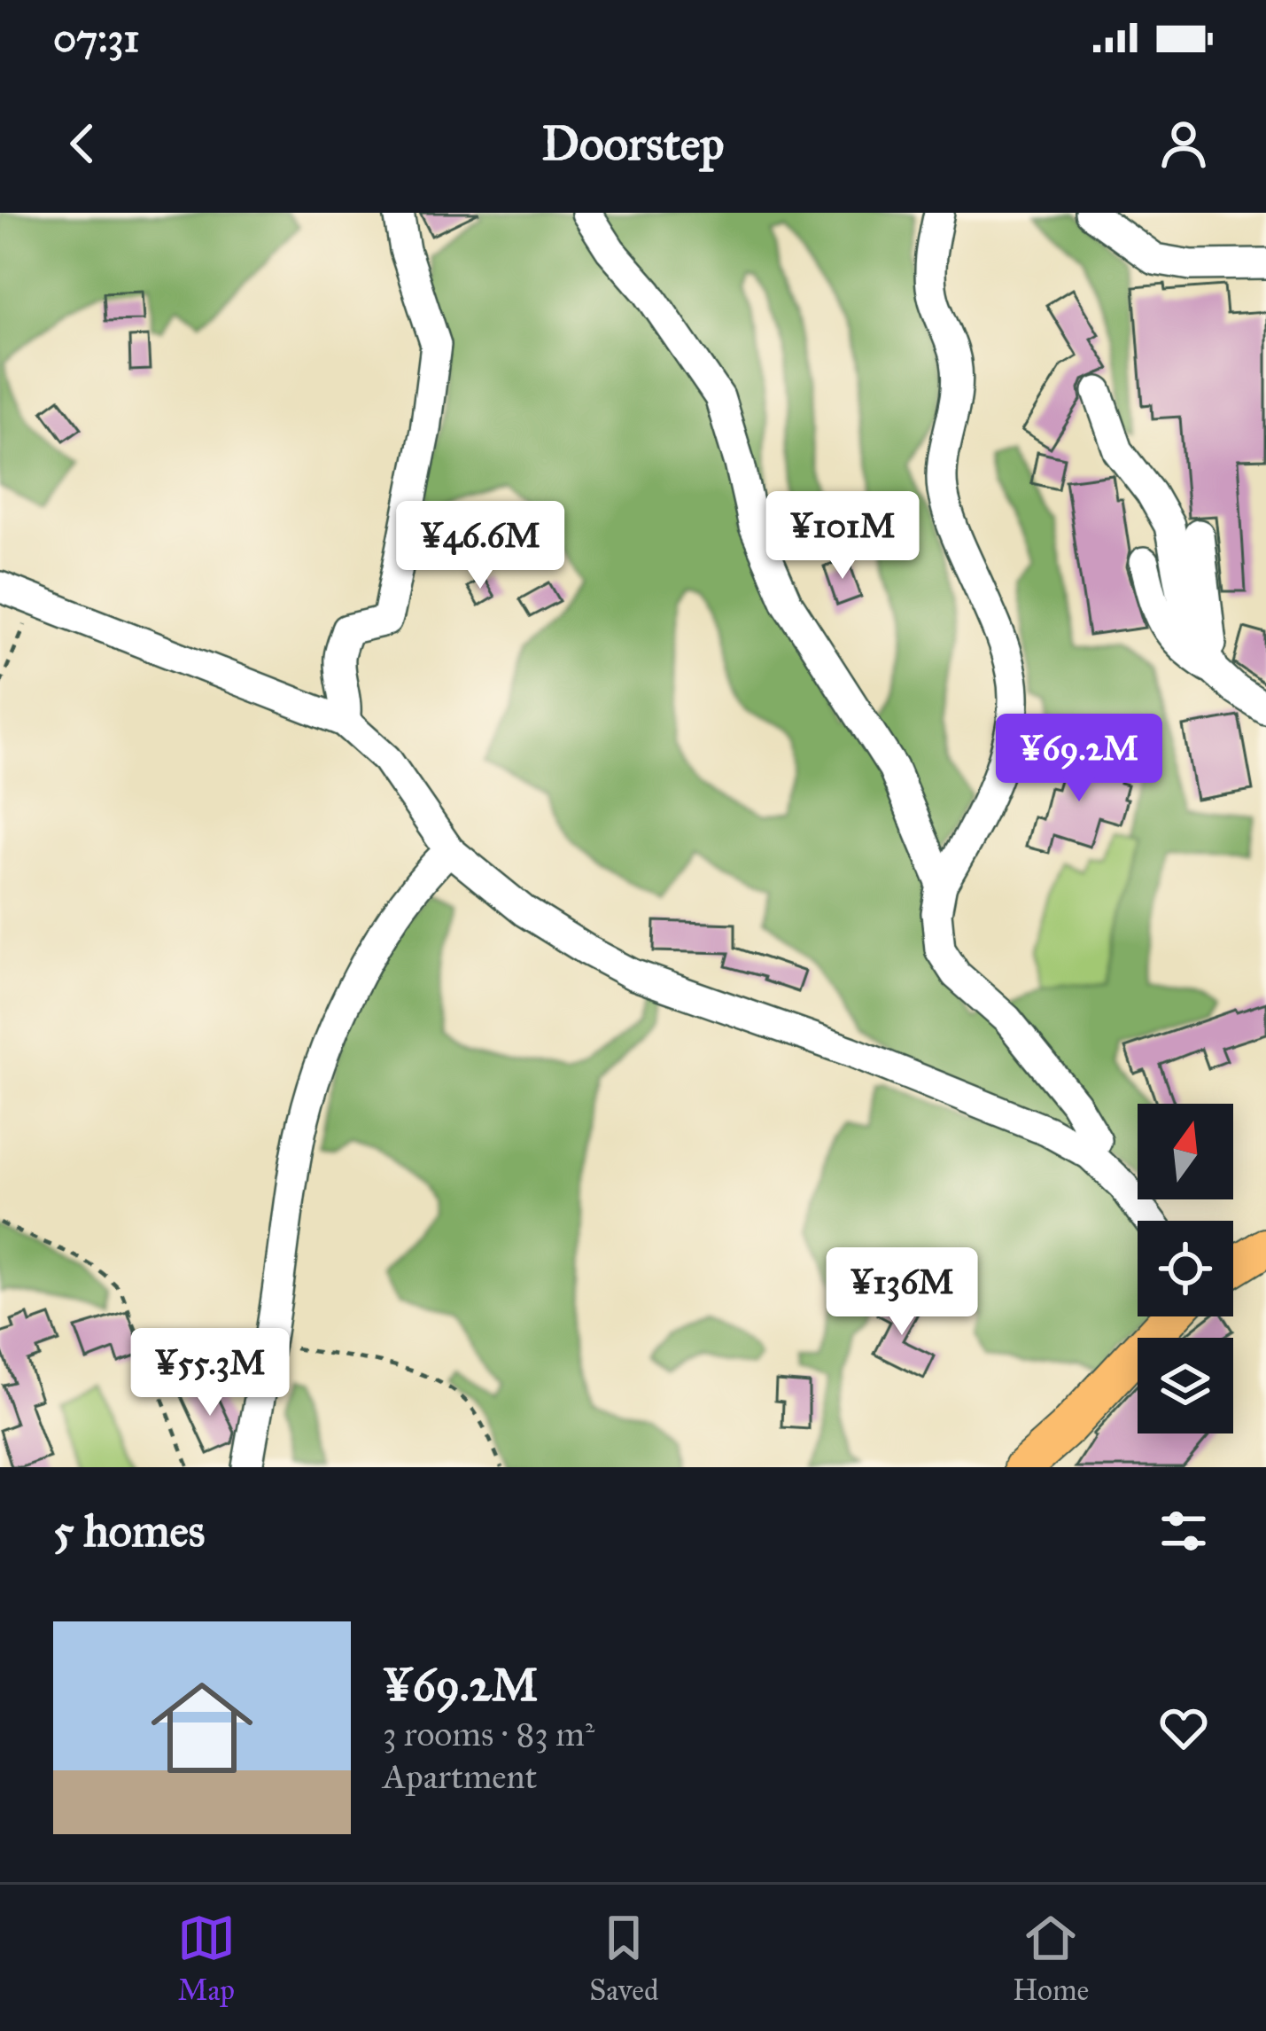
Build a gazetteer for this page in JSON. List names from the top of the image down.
{
  "north": "top",
  "page": {
    "status": "07:31",
    "header": "Doorstep",
    "price": [
      "¥101M",
      "¥46.6M",
      "¥69.2M",
      "¥136M",
      "¥55.3M"
    ],
    "heading": "5 homes",
    "list": [
      {
        "name": "¥69.2M",
        "note": "3 rooms · 83 m² · Apartment"
      }
    ],
    "tabs": ["Map", "Saved", "Home"]
  }
}
